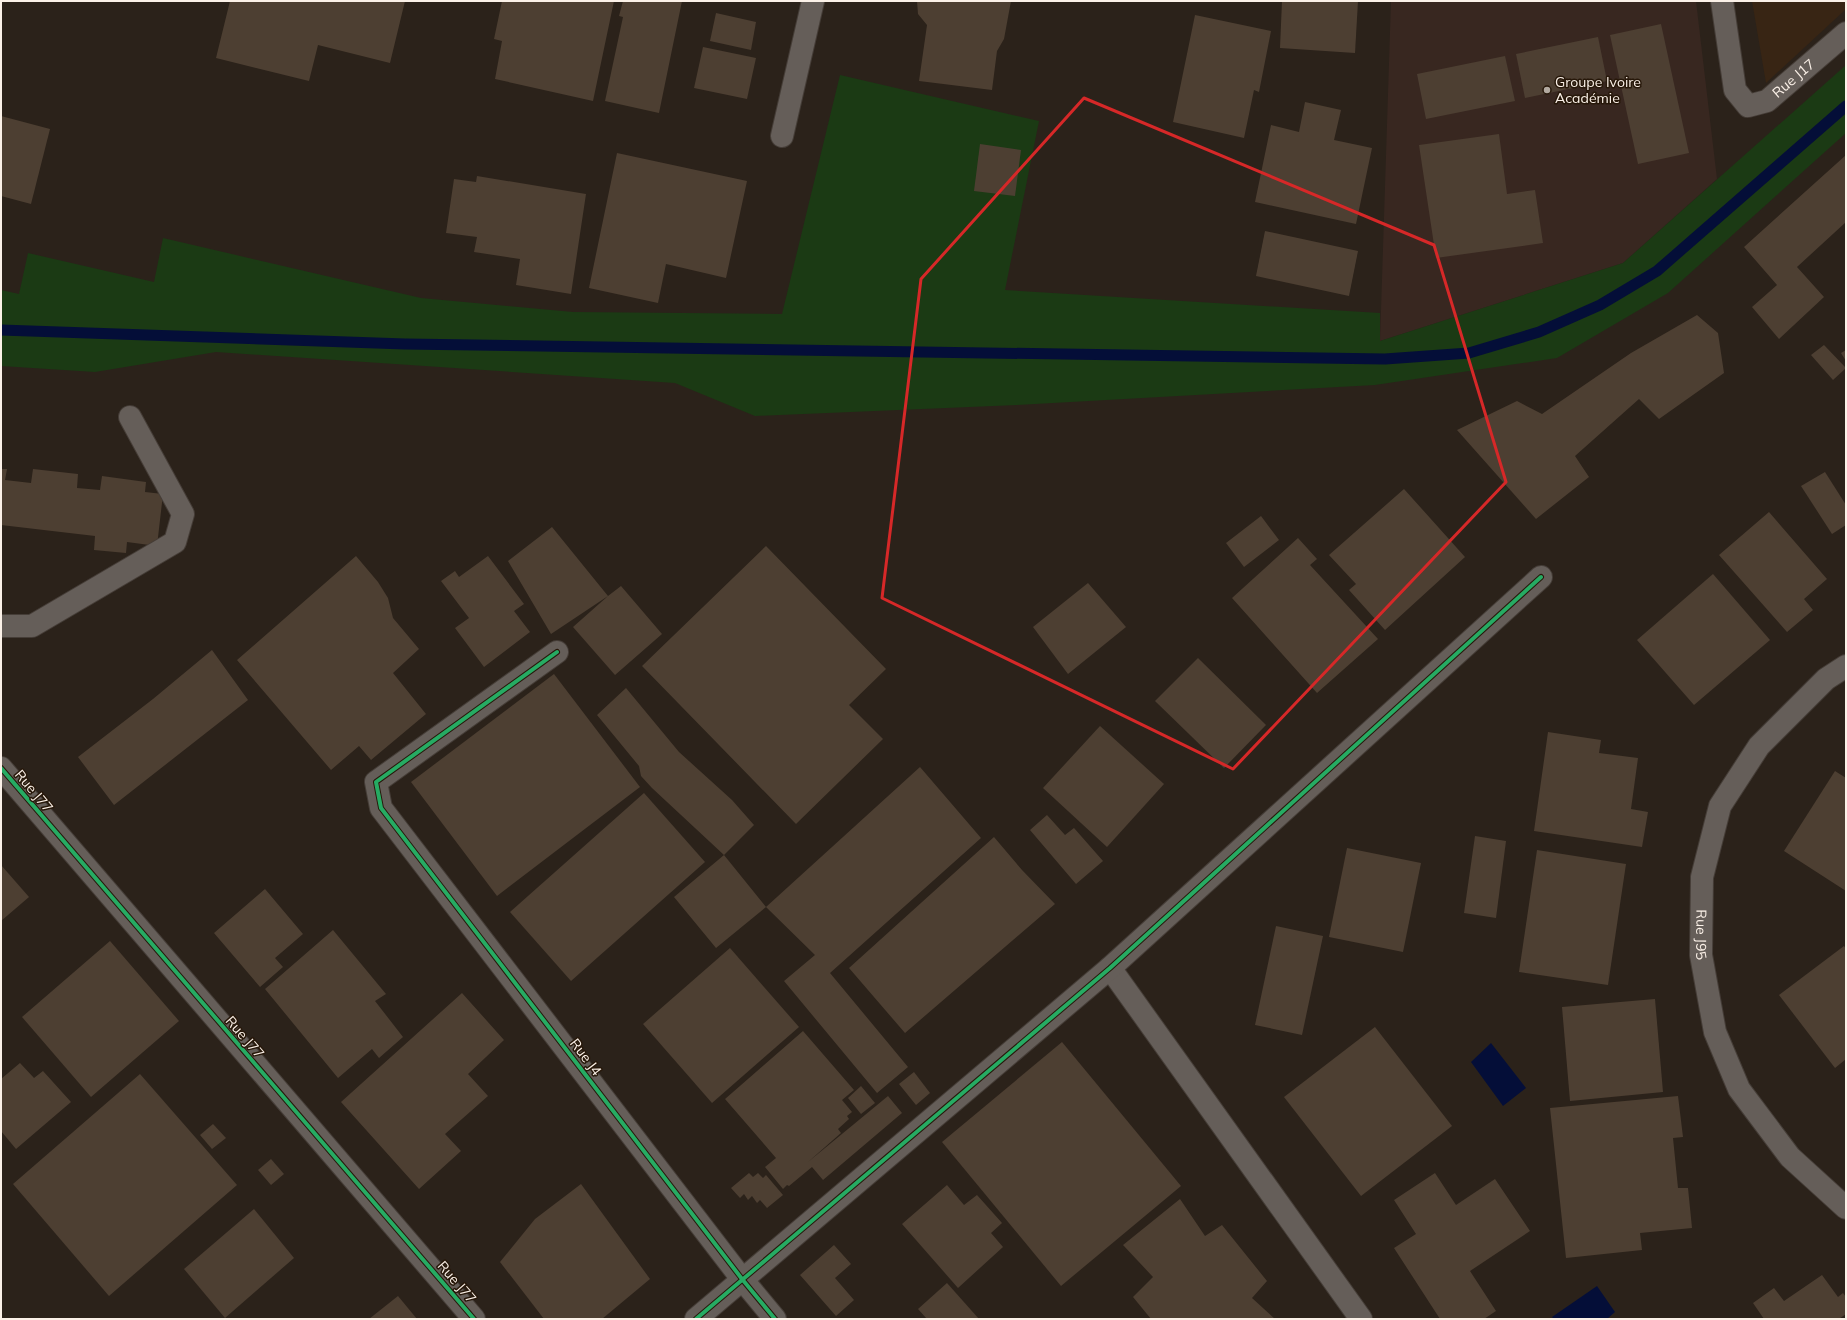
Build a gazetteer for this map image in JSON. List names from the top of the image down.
{
  "streets": {
    "street": [
      "Rue J17",
      "Rue J77",
      "Rue J95",
      "Rue J4"
    ]
  },
  "places": ["Groupe Ivoire Académie"]
}
